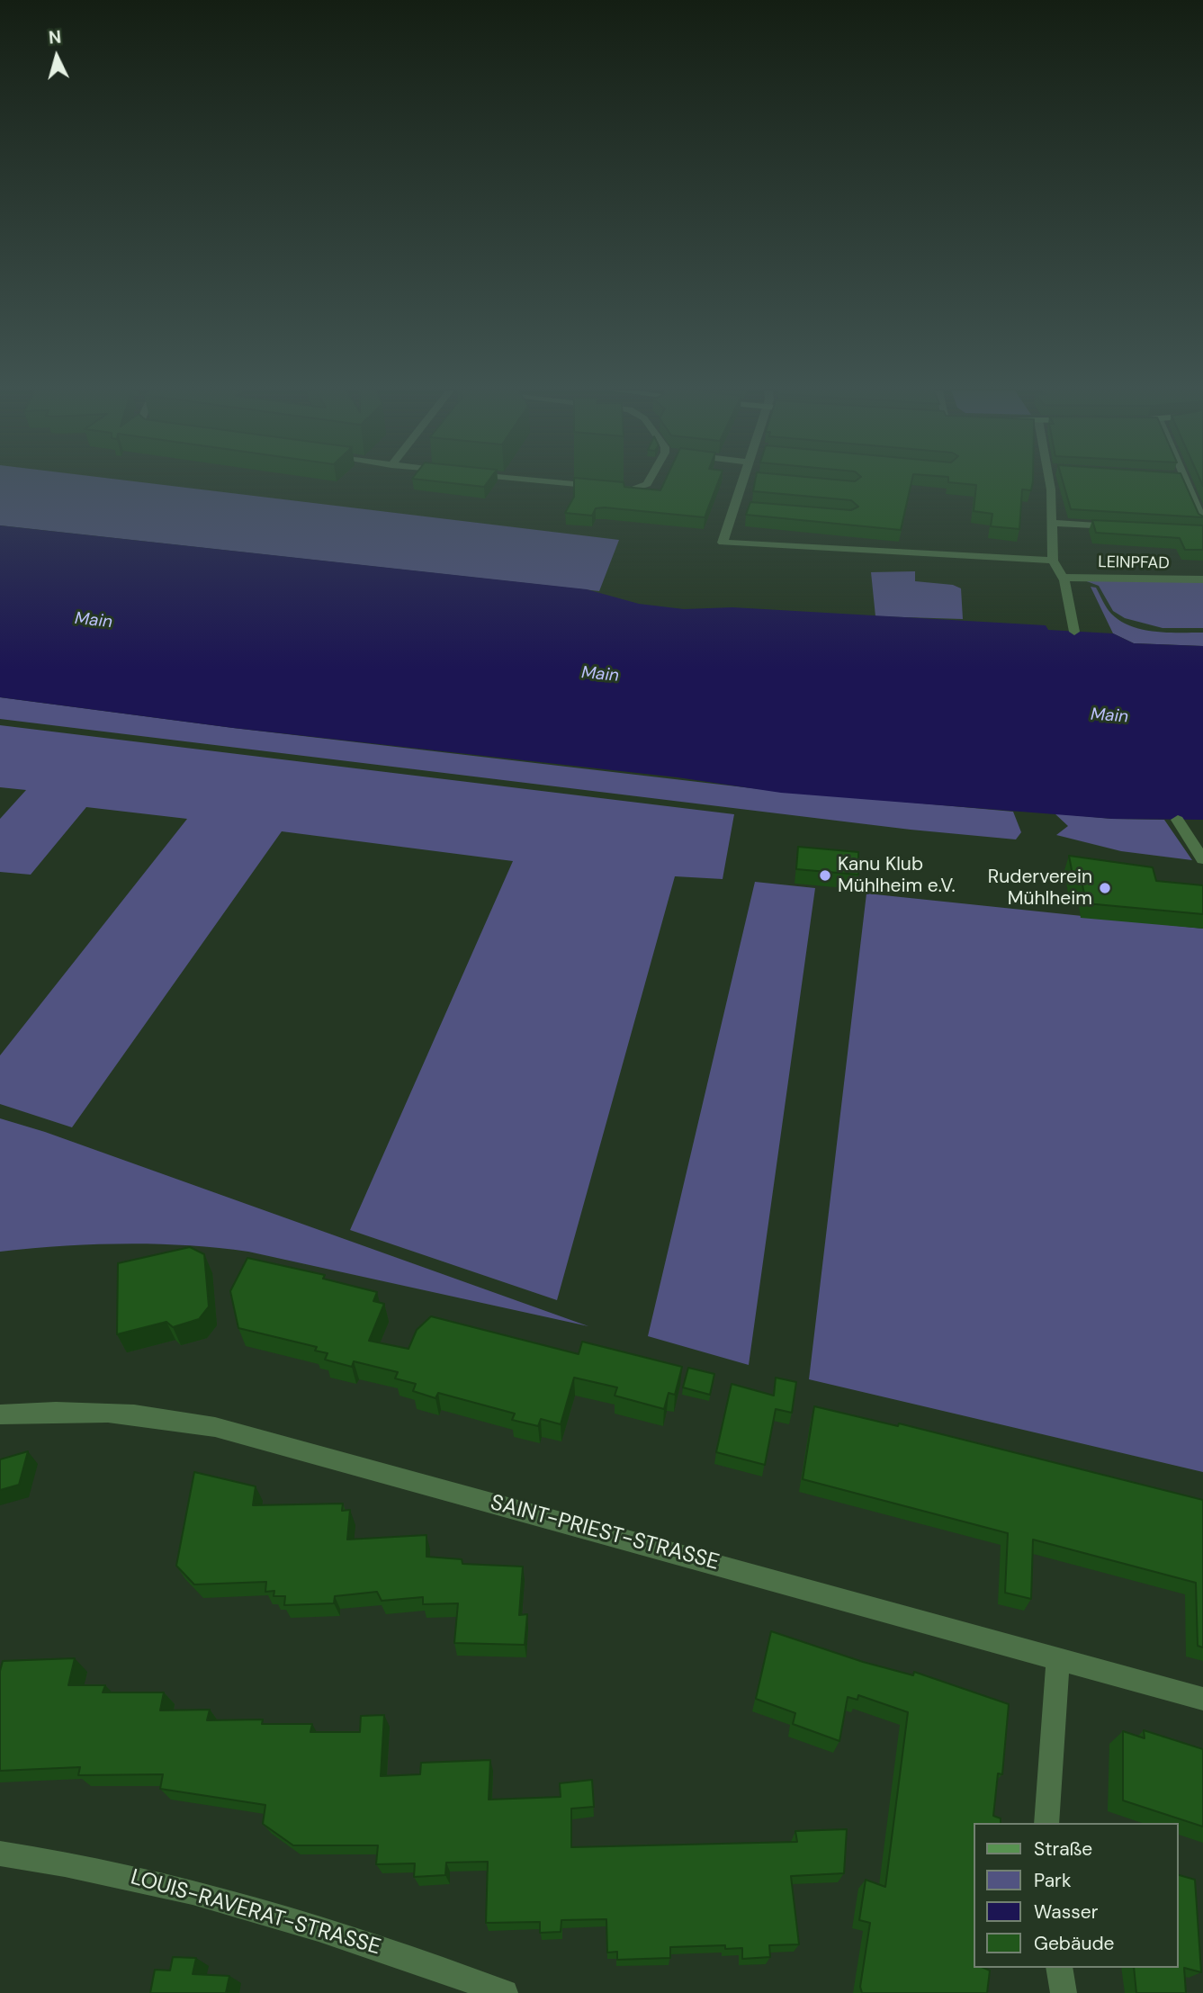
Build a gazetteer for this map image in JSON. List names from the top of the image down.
{
  "streets": {
    "street": ["LEINPFAD", "SAINT-PRIEST-STRASSE", "LOUIS-RAVERAT-STRASSE"]
  },
  "water": ["Main"],
  "places": ["Kanu Klub Mühlheim e.V.", "Ruderverein Mühlheim"],
  "legend": [
    "Straße",
    "Park",
    "Wasser",
    "Gebäude"
  ],
  "north": "top"
}
